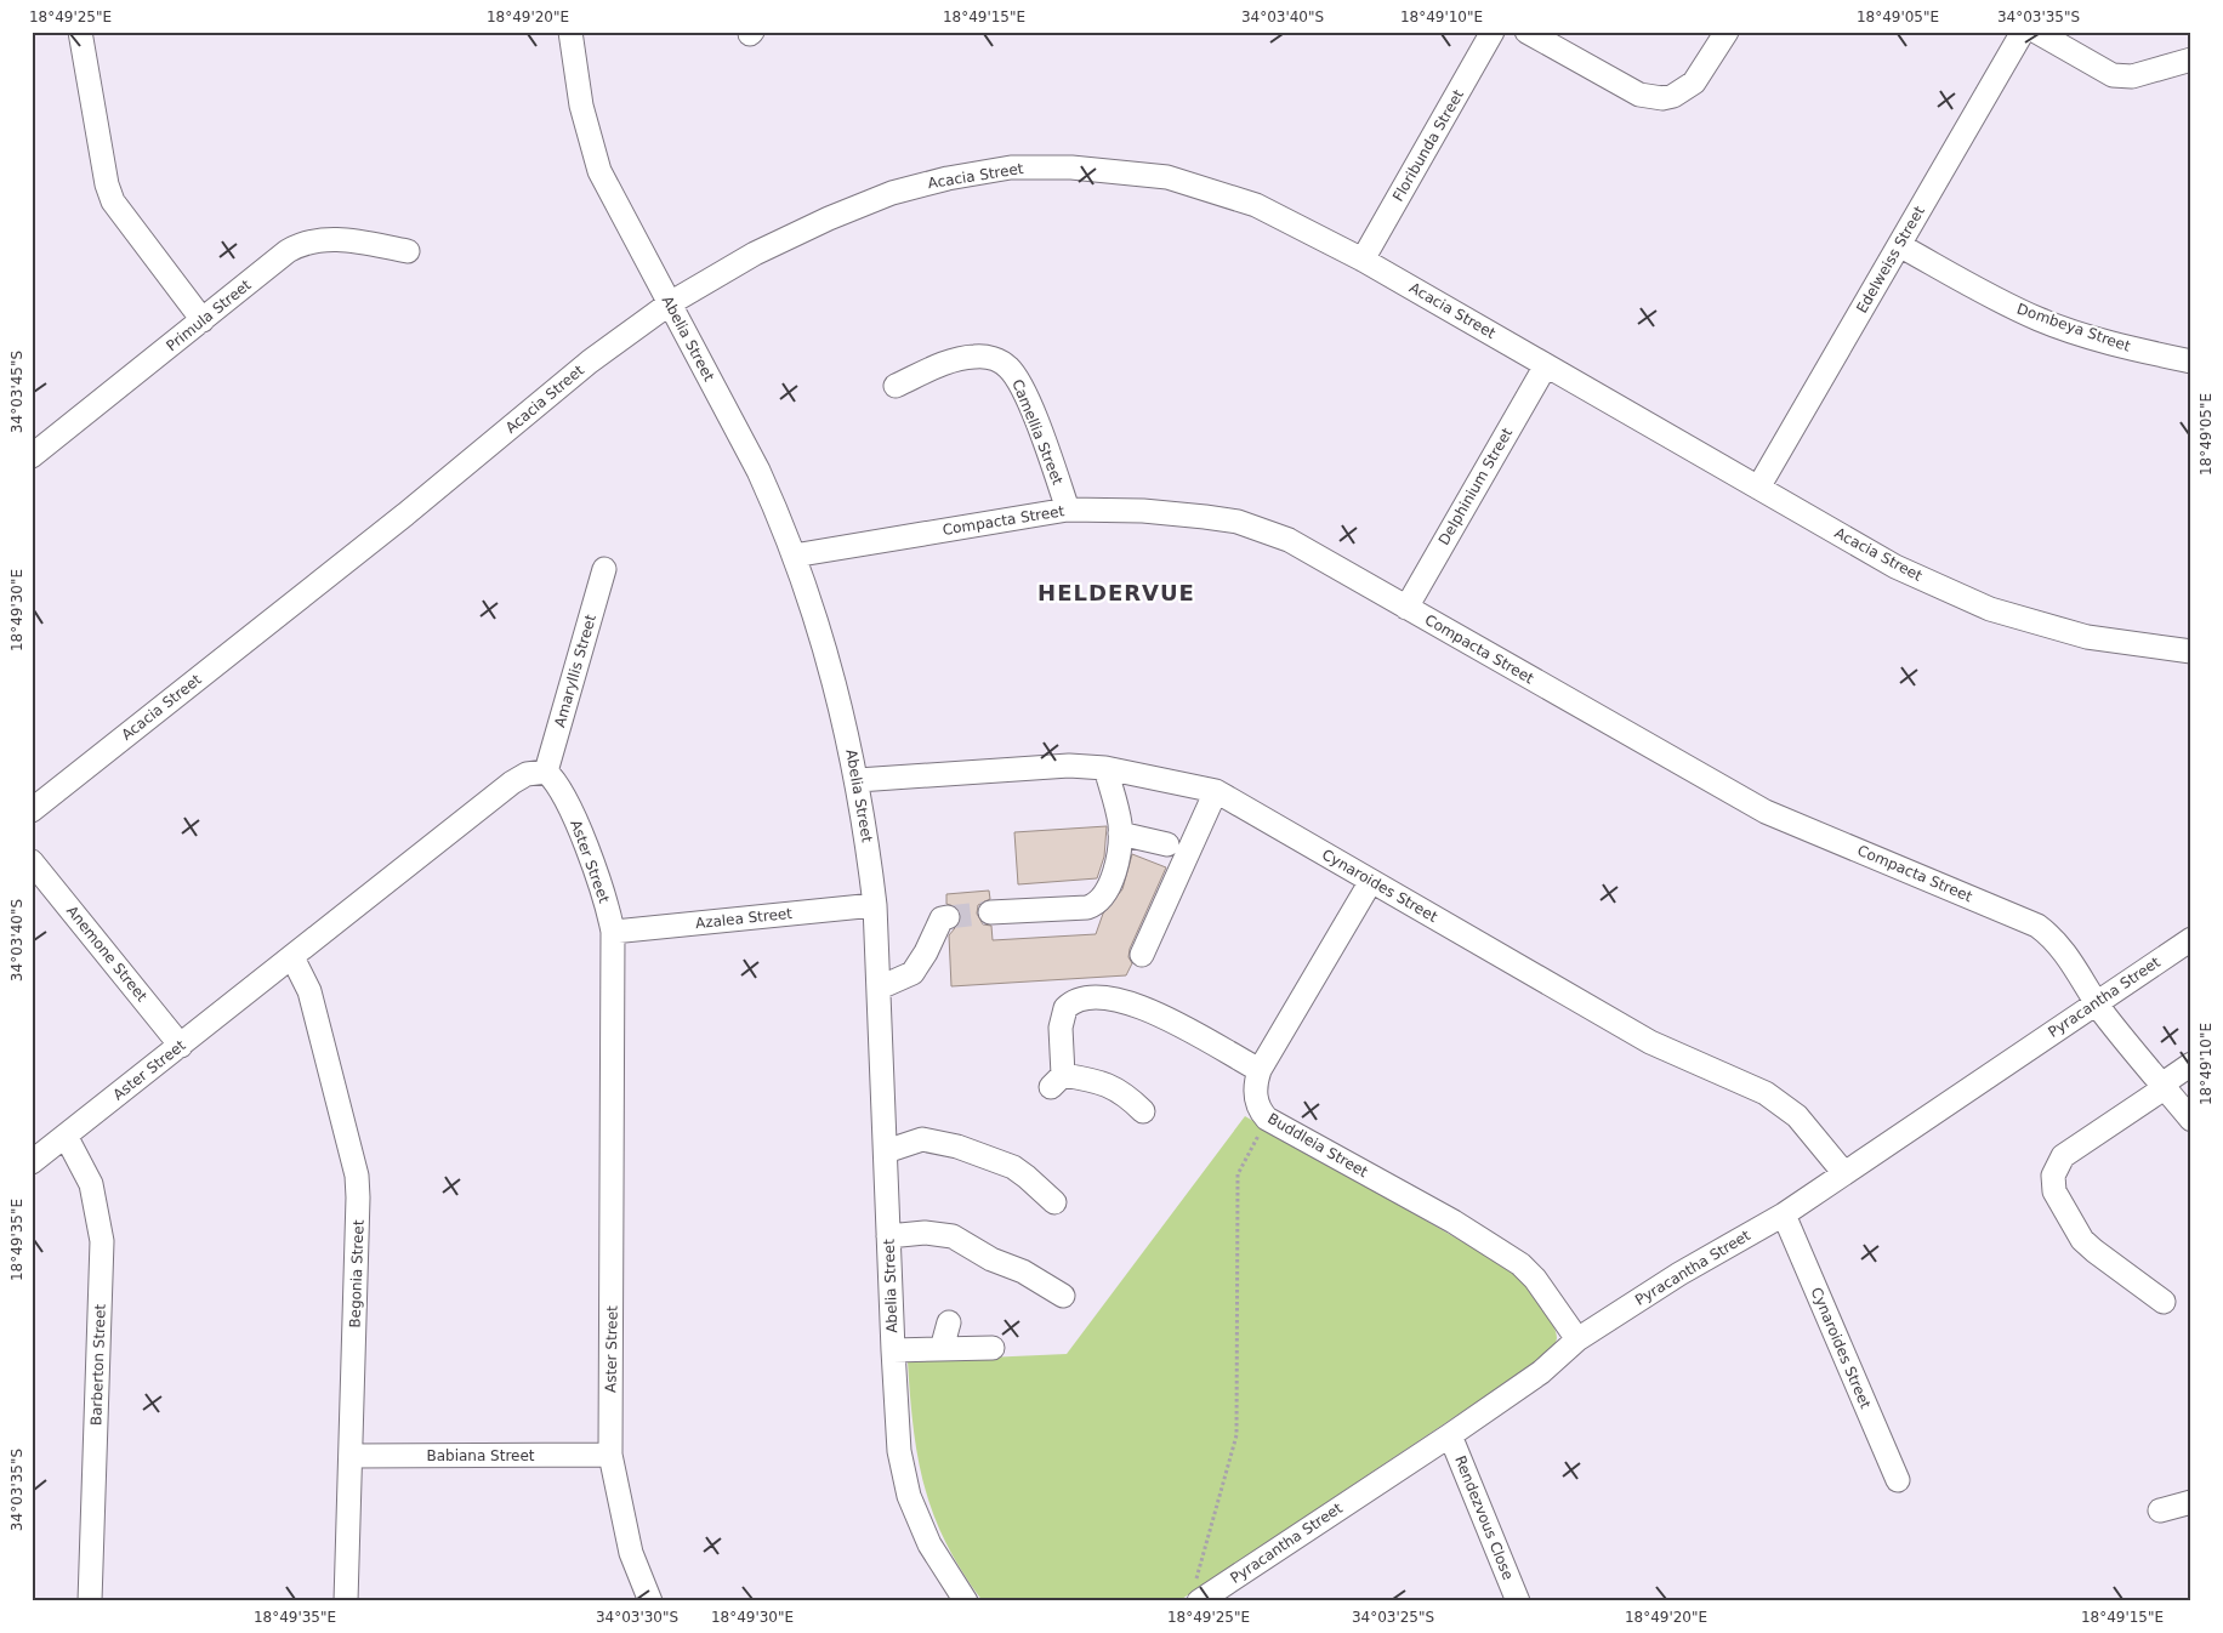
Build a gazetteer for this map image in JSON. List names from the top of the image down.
{
  "streets": {
    "street": [
      "Floribunda Street",
      "Acacia Street",
      "Edelweiss Street",
      "Primula Street",
      "Dombeya Street",
      "Abelia Street",
      "Camellia Street",
      "Delphinium Street",
      "Compacta Street",
      "Amaryllis Street",
      "Aster Street",
      "Cynaroides Street",
      "Azalea Street",
      "Anemone Street",
      "Pyracantha Street",
      "Buddleia Street",
      "Begonia Street",
      "Barberton Street",
      "Babiana Street",
      "Rendezvous Close"
    ]
  },
  "crossings": [
    ["Floribunda Street", "Acacia Street"],
    ["Acacia Street", "Edelweiss Street"],
    ["Acacia Street", "Abelia Street"],
    ["Acacia Street", "Delphinium Street"],
    ["Edelweiss Street", "Dombeya Street"],
    ["Abelia Street", "Compacta Street"],
    ["Abelia Street", "Cynaroides Street"],
    ["Abelia Street", "Azalea Street"],
    ["Camellia Street", "Compacta Street"],
    ["Delphinium Street", "Compacta Street"],
    ["Compacta Street", "Pyracantha Street"],
    ["Amaryllis Street", "Aster Street"],
    ["Aster Street", "Azalea Street"],
    ["Aster Street", "Anemone Street"],
    ["Aster Street", "Begonia Street"],
    ["Aster Street", "Barberton Street"],
    ["Aster Street", "Babiana Street"],
    ["Cynaroides Street", "Pyracantha Street"],
    ["Cynaroides Street", "Buddleia Street"],
    ["Pyracantha Street", "Buddleia Street"],
    ["Pyracantha Street", "Rendezvous Close"],
    ["Begonia Street", "Babiana Street"]
  ],
  "districts": ["HELDERVUE"],
  "coordinates": [
    "18°49'25\"E",
    "18°49'20\"E",
    "18°49'15\"E",
    "34°03'40\"S",
    "18°49'10\"E",
    "18°49'05\"E",
    "34°03'35\"S",
    "34°03'45\"S",
    "18°49'30\"E",
    "18°49'35\"E",
    "34°03'30\"S",
    "34°03'25\"S"
  ]
}
